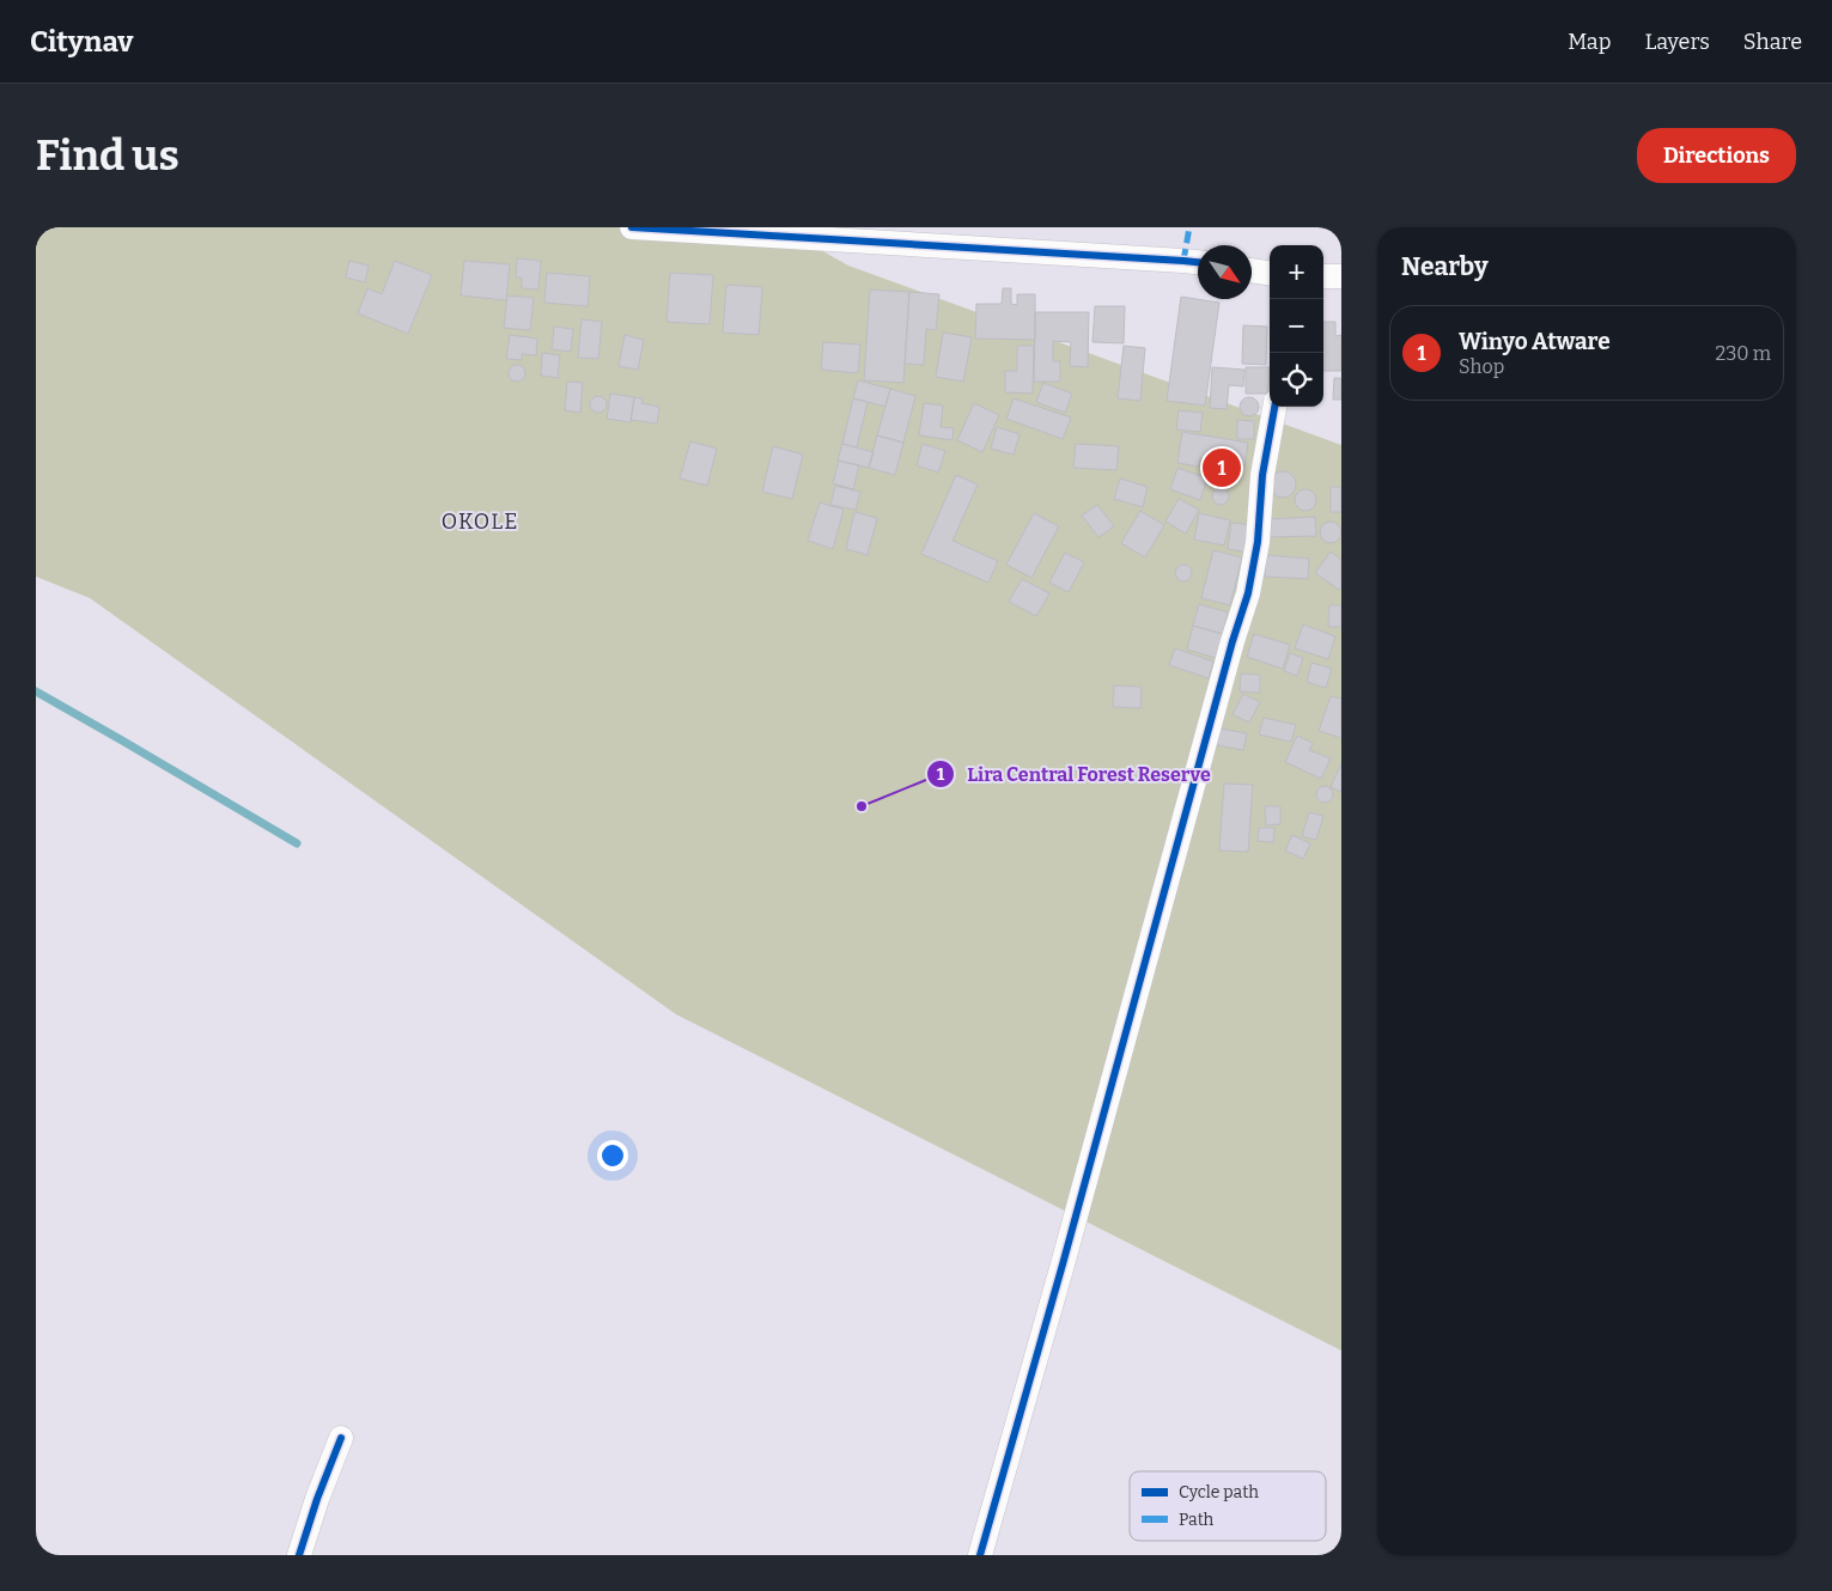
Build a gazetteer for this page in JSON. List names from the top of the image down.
{
  "districts": ["OKOLE"],
  "places": ["Lira Central Forest Reserve"],
  "legend": ["Cycle path", "Path"],
  "north": "bottom right",
  "page": {
    "header": "Citynav",
    "nav": ["Map", "Layers", "Share"],
    "buttons": "Directions",
    "title": "Find us",
    "heading": "Nearby",
    "map_buttons": ["+", "−"],
    "list": [
      {
        "mark": "1",
        "name": "Winyo Atware",
        "note": "Shop",
        "value": "230 m"
      }
    ],
    "pins": "1"
  }
}
